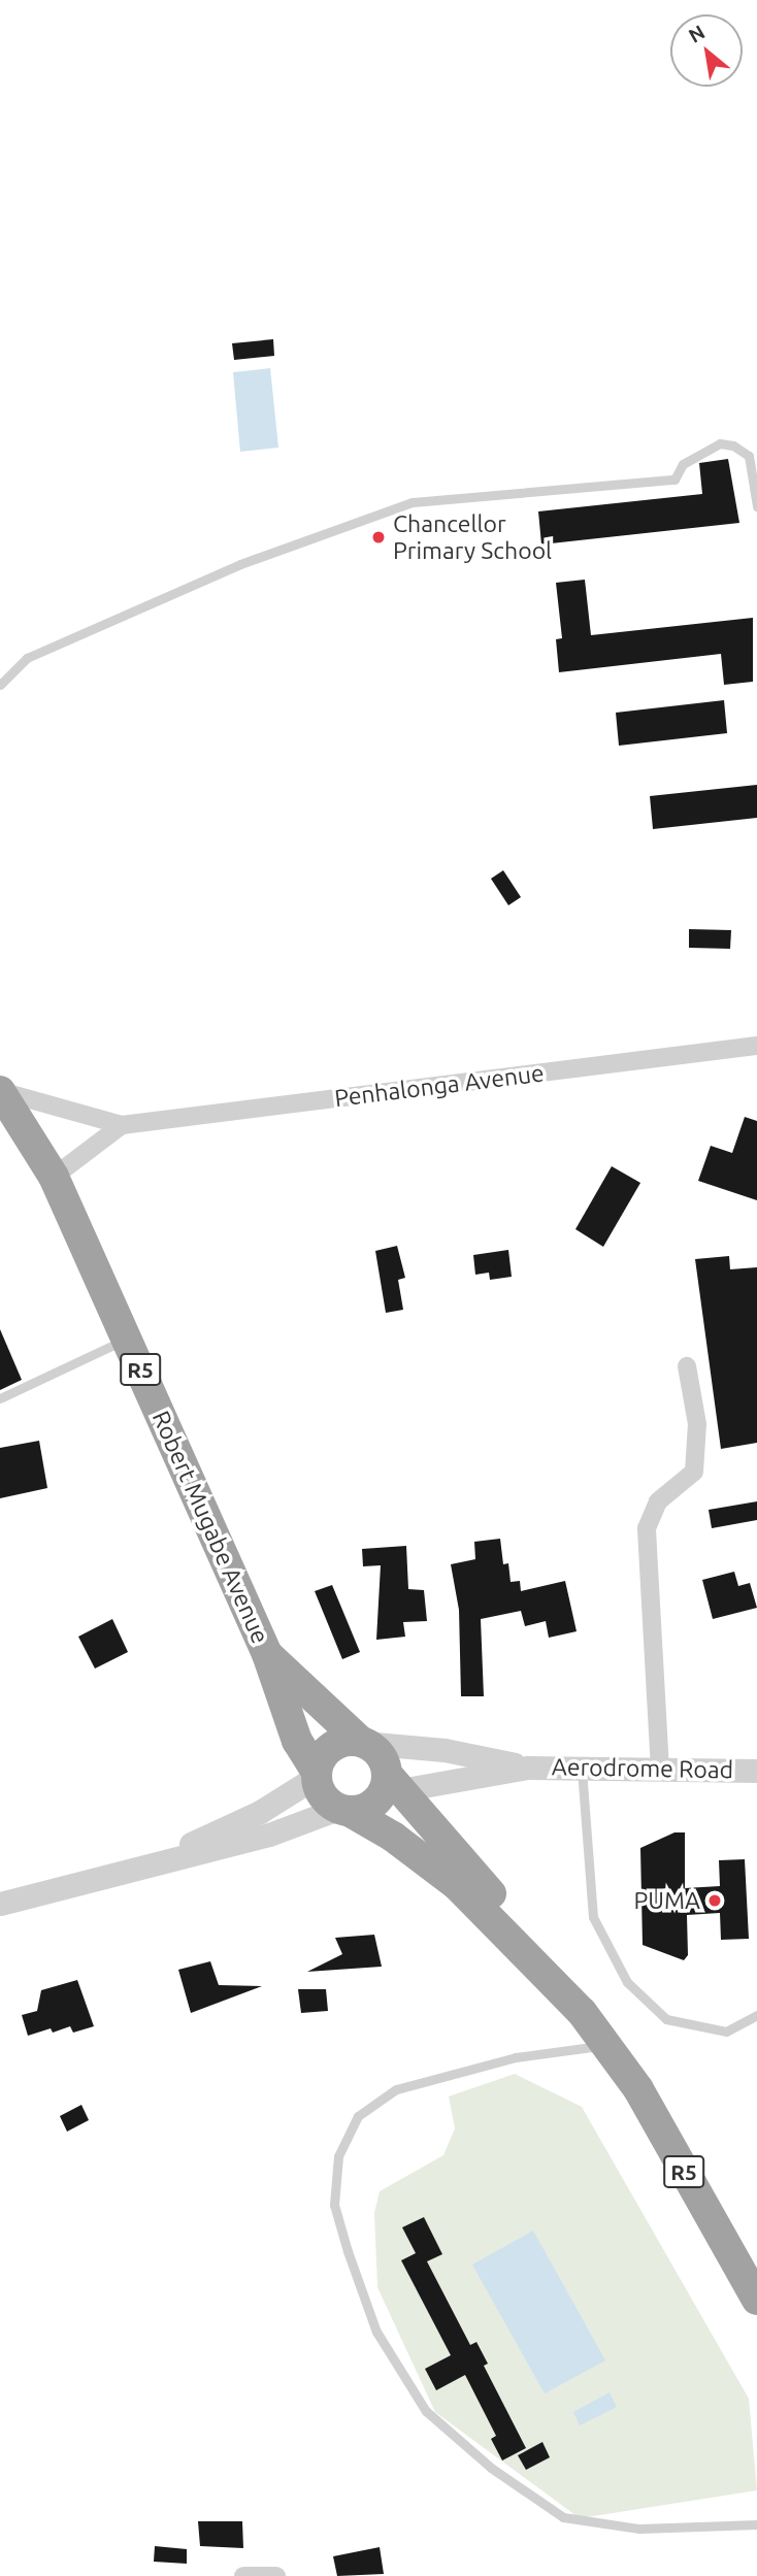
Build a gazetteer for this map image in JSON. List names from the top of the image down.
{
  "streets": {
    "highway": ["R5", "Robert Mugabe Avenue"],
    "street": ["Penhalonga Avenue", "Aerodrome Road"]
  },
  "crossings": [
    ["Penhalonga Avenue", "Robert Mugabe Avenue"],
    ["R5", "Robert Mugabe Avenue"],
    ["R5", "Aerodrome Road"],
    ["Robert Mugabe Avenue", "Aerodrome Road"]
  ],
  "places": ["Chancellor Primary School", "PUMA"],
  "north": "top left"
}
